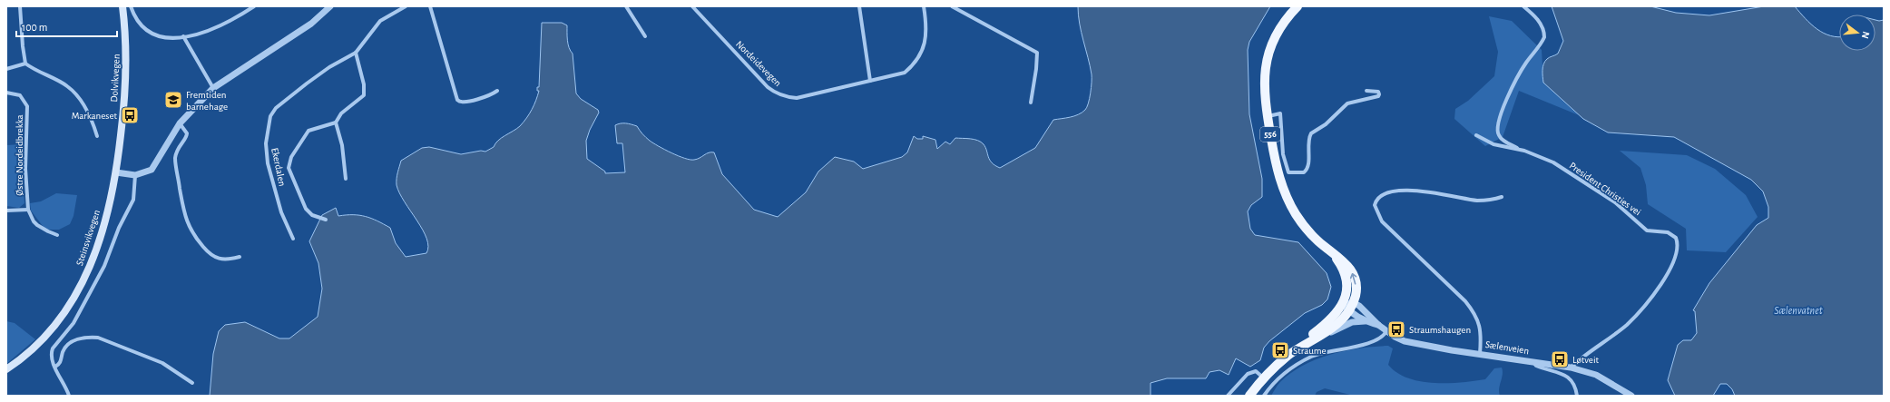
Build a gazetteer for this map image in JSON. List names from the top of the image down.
{
  "streets": {
    "main road": ["Dolvikvegen", "556", "Steinsvikvegen"],
    "street": [
      "Nordeidevegen",
      "Østre Nordeidbrekka",
      "Ekerdalen",
      "President Christies vei",
      "Sælenveien"
    ]
  },
  "crossings": [
    ["Dolvikvegen", "Steinsvikvegen"],
    ["556", "Sælenveien"],
    ["President Christies vei", "Sælenveien"]
  ],
  "water": ["Sælenvatnet"],
  "places": {
    "school or university": ["Fremtiden barnehage"],
    "bus stop": [
      "Markaneset",
      "Straumshaugen",
      "Straume",
      "Løtveit"
    ]
  },
  "scale_bar": "100 m",
  "north": "right"
}
